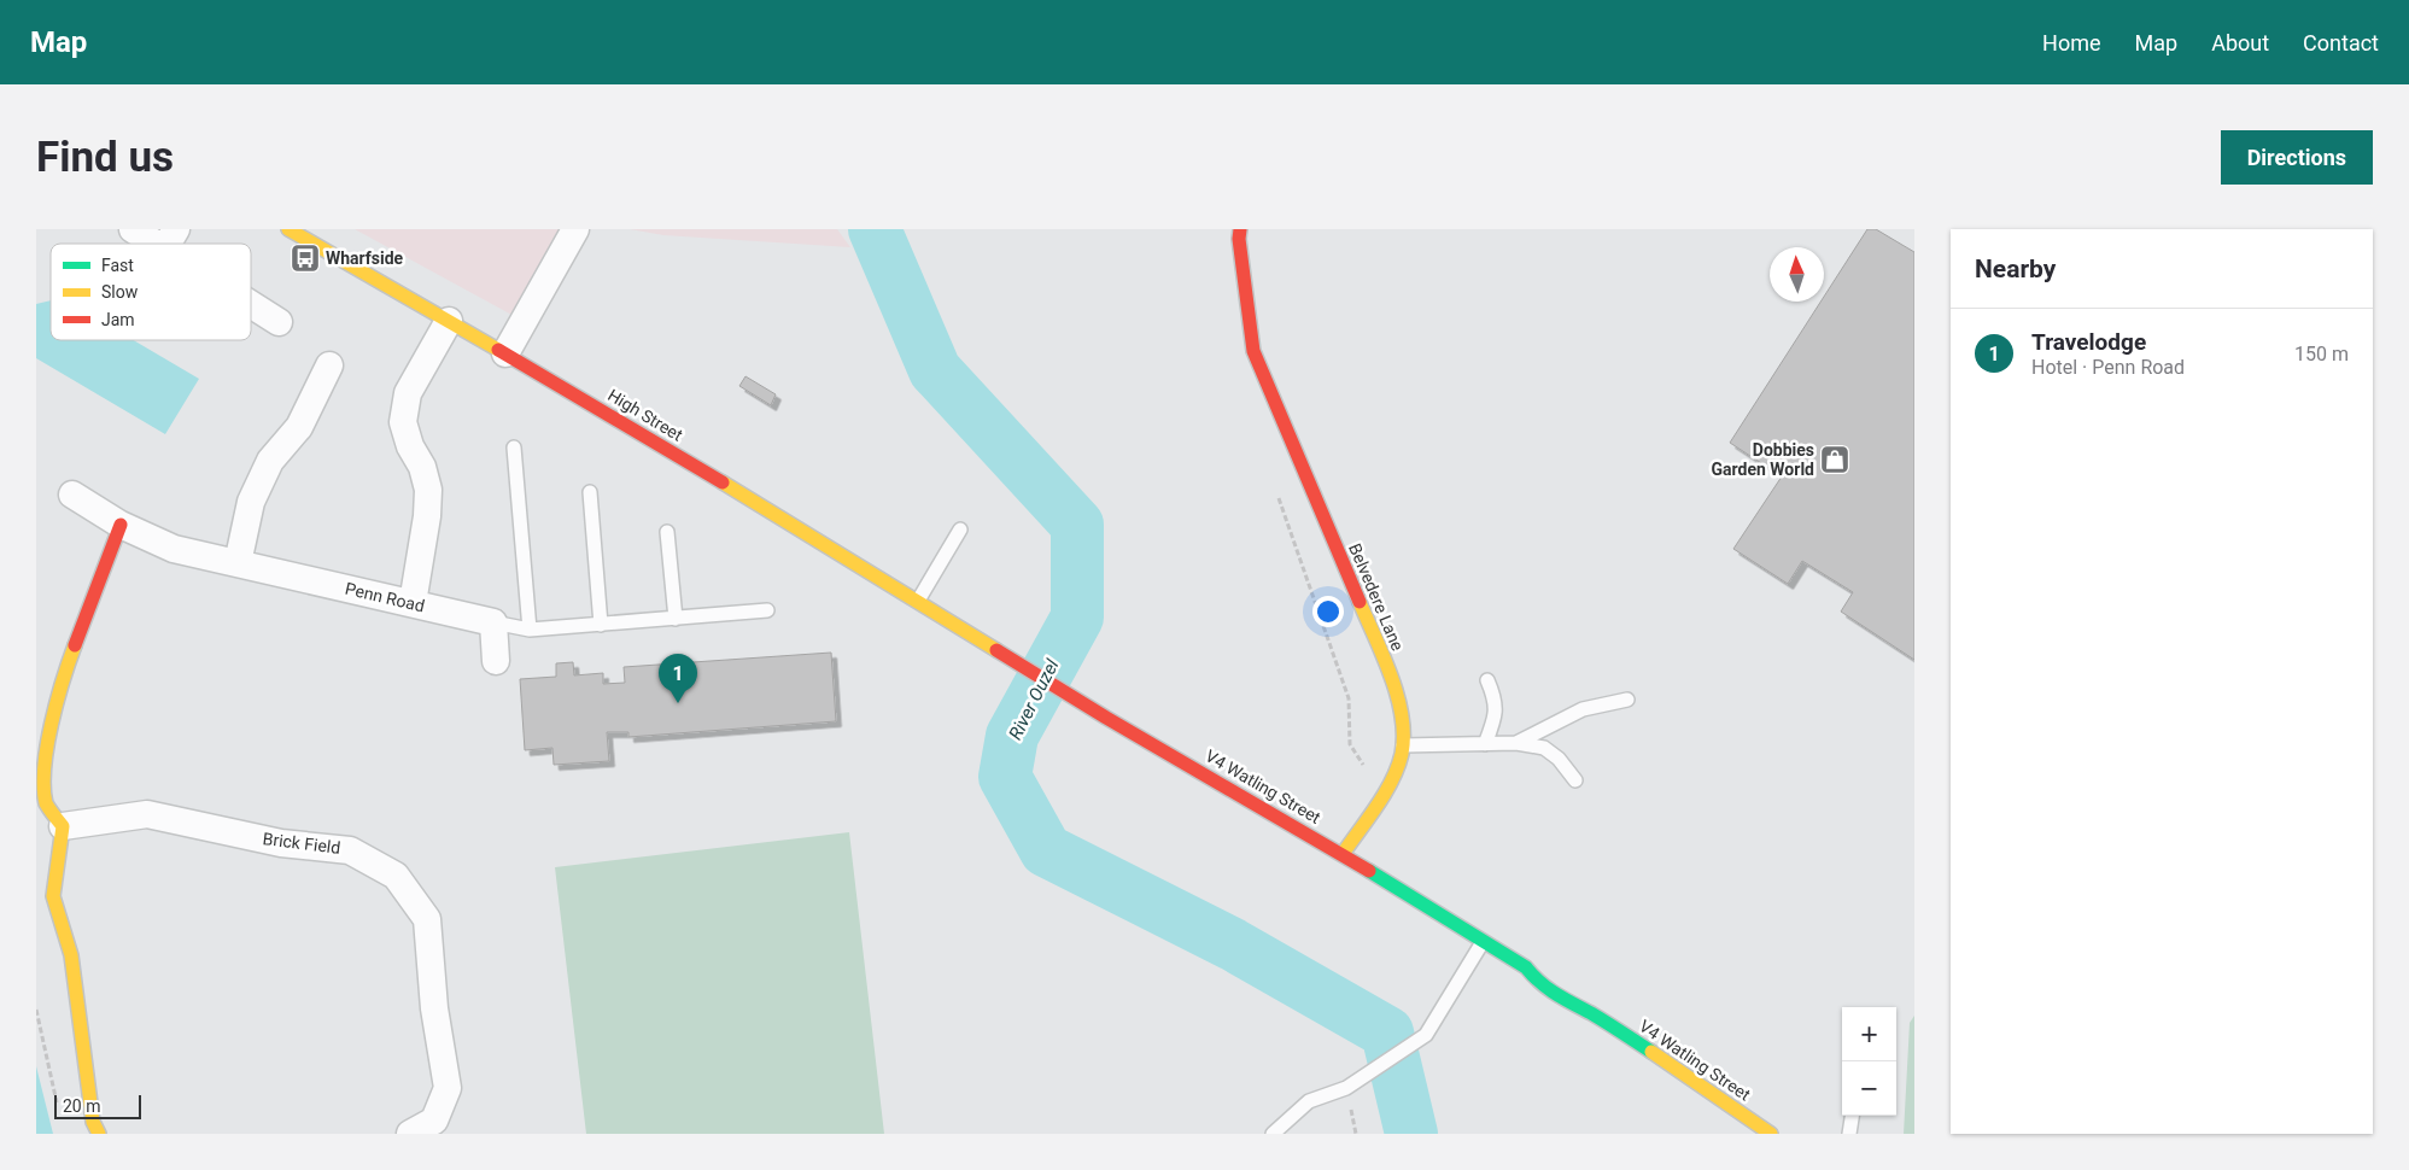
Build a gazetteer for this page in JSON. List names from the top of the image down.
{
  "streets": {
    "street": [
      "High Street",
      "Penn Road",
      "Belvedere Lane",
      "V4 Watling Street",
      "Brick Field"
    ]
  },
  "crossings": [
    ["High Street", "V4 Watling Street"],
    ["Belvedere Lane", "V4 Watling Street"]
  ],
  "water": ["River Ouzel"],
  "places": {
    "bus stop": ["Wharfside"],
    "shop": ["Dobbies Garden World"]
  },
  "legend": ["Fast", "Slow", "Jam"],
  "scale_bar": "20 m",
  "north": "top",
  "page": {
    "header": "Map",
    "nav": [
      "Home",
      "Map",
      "About",
      "Contact"
    ],
    "buttons": "Directions",
    "title": "Find us",
    "heading": "Nearby",
    "list": [
      {
        "mark": "1",
        "name": "Travelodge",
        "note": "Hotel · Penn Road",
        "value": "150 m"
      }
    ],
    "pins": "1",
    "map_buttons": ["+", "−"],
    "scale": "20 m"
  }
}
